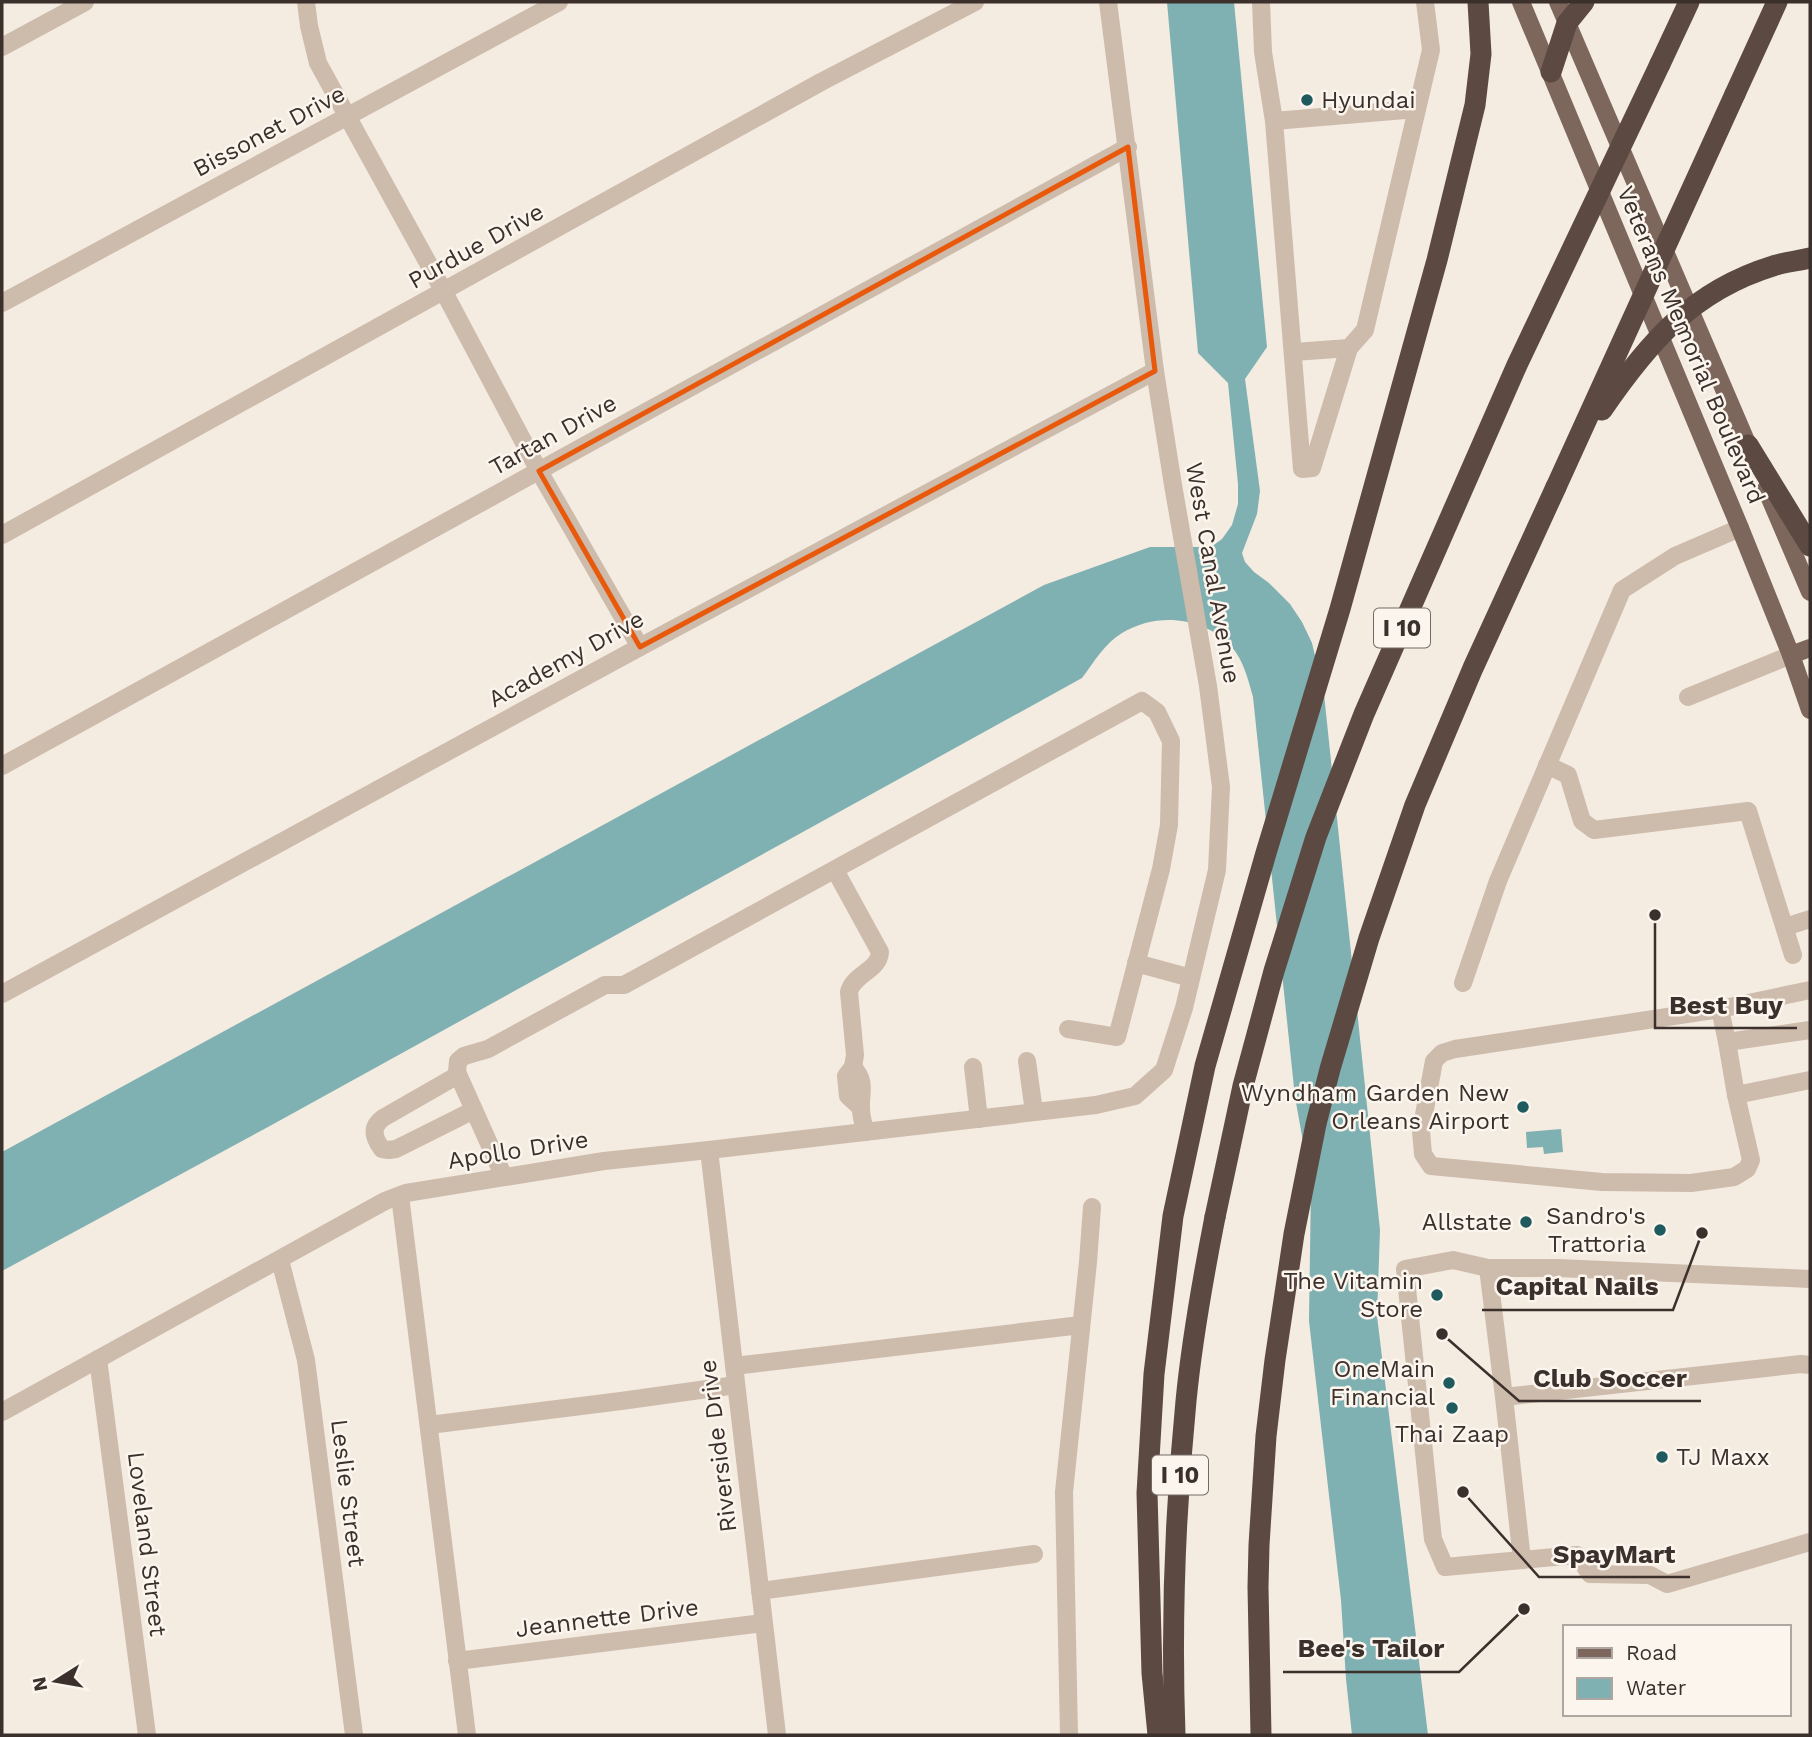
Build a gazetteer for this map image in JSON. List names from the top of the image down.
{
  "streets": {
    "highway": ["I 10"],
    "main road": ["Veterans Memorial Boulevard"],
    "street": [
      "Bissonet Drive",
      "Purdue Drive",
      "Tartan Drive",
      "West Canal Avenue",
      "Academy Drive",
      "Apollo Drive",
      "Riverside Drive",
      "Leslie Street",
      "Loveland Street",
      "Jeannette Drive"
    ]
  },
  "crossings": [
    ["Tartan Drive", "West Canal Avenue"],
    ["West Canal Avenue", "Academy Drive"],
    ["West Canal Avenue", "Apollo Drive"],
    ["Apollo Drive", "Riverside Drive"],
    ["Apollo Drive", "Leslie Street"],
    ["Apollo Drive", "Loveland Street"],
    ["Riverside Drive", "Jeannette Drive"]
  ],
  "places": [
    "Hyundai",
    "Best Buy",
    "Wyndham Garden New Orleans Airport",
    "Allstate",
    "Sandro's Trattoria",
    "Capital Nails",
    "The Vitamin Store",
    "Club Soccer",
    "OneMain Financial",
    "Thai Zaap",
    "TJ Maxx",
    "SpayMart",
    "Bee's Tailor"
  ],
  "legend": ["Road", "Water"],
  "north": "left"
}
